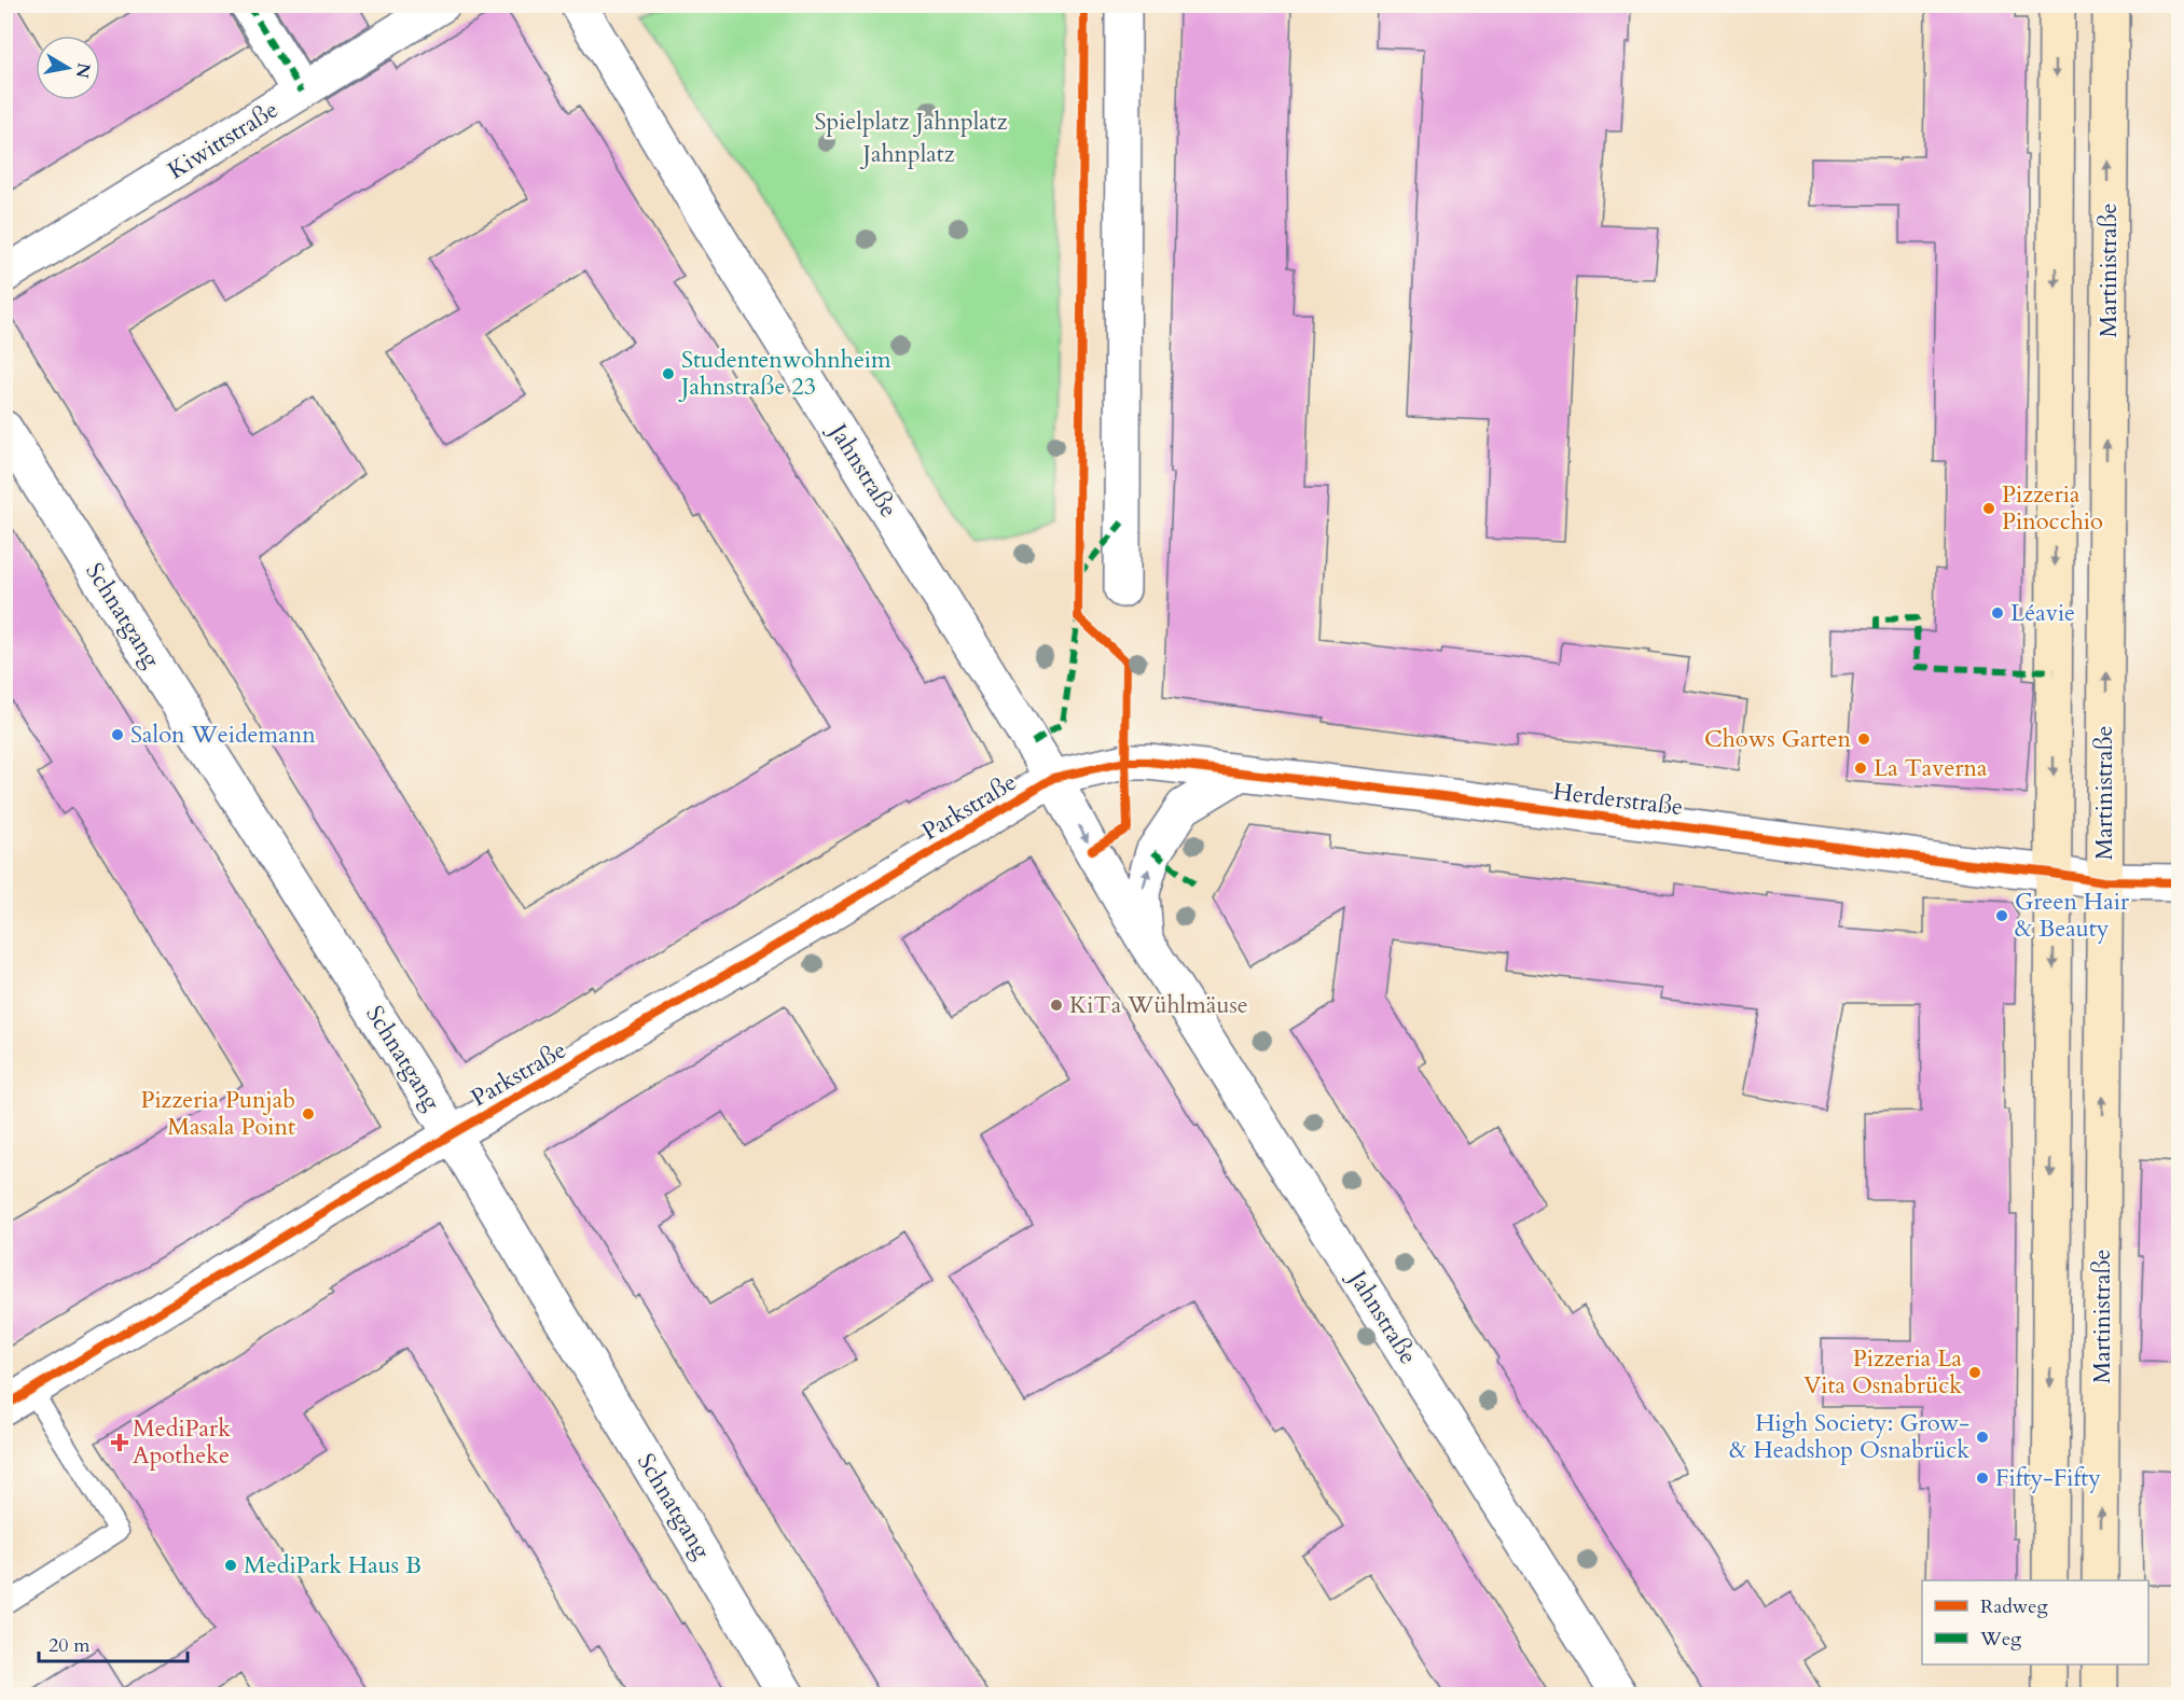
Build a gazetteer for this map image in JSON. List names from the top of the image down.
{
  "streets": {
    "main road": ["Martinistraße"],
    "street": [
      "Kiwittstraße",
      "Jahnstraße",
      "Schnatgang",
      "Herderstraße",
      "Parkstraße"
    ]
  },
  "crossings": [
    ["Martinistraße", "Herderstraße"],
    ["Jahnstraße", "Herderstraße"],
    ["Jahnstraße", "Parkstraße"],
    ["Schnatgang", "Parkstraße"],
    ["Herderstraße", "Parkstraße"]
  ],
  "parks": ["Spielplatz Jahnplatz", "Jahnplatz"],
  "places": {
    "other": [
      "Studentenwohnheim Jahnstraße 23",
      "Pizzeria Pinocchio",
      "Léavie",
      "Salon Weidemann",
      "Chows Garten",
      "La Taverna",
      "Green Hair & Beauty",
      "KiTa Wühlmäuse",
      "Pizzeria Punjab Masala Point",
      "Pizzeria La Vita Osnabrück",
      "High Society: Grow- & Headshop Osnabrück",
      "Fifty-Fifty",
      "MediPark Haus B"
    ],
    "health": ["MediPark Apotheke"]
  },
  "legend": ["Radweg", "Weg"],
  "scale_bar": "20 m",
  "north": "right"
}
